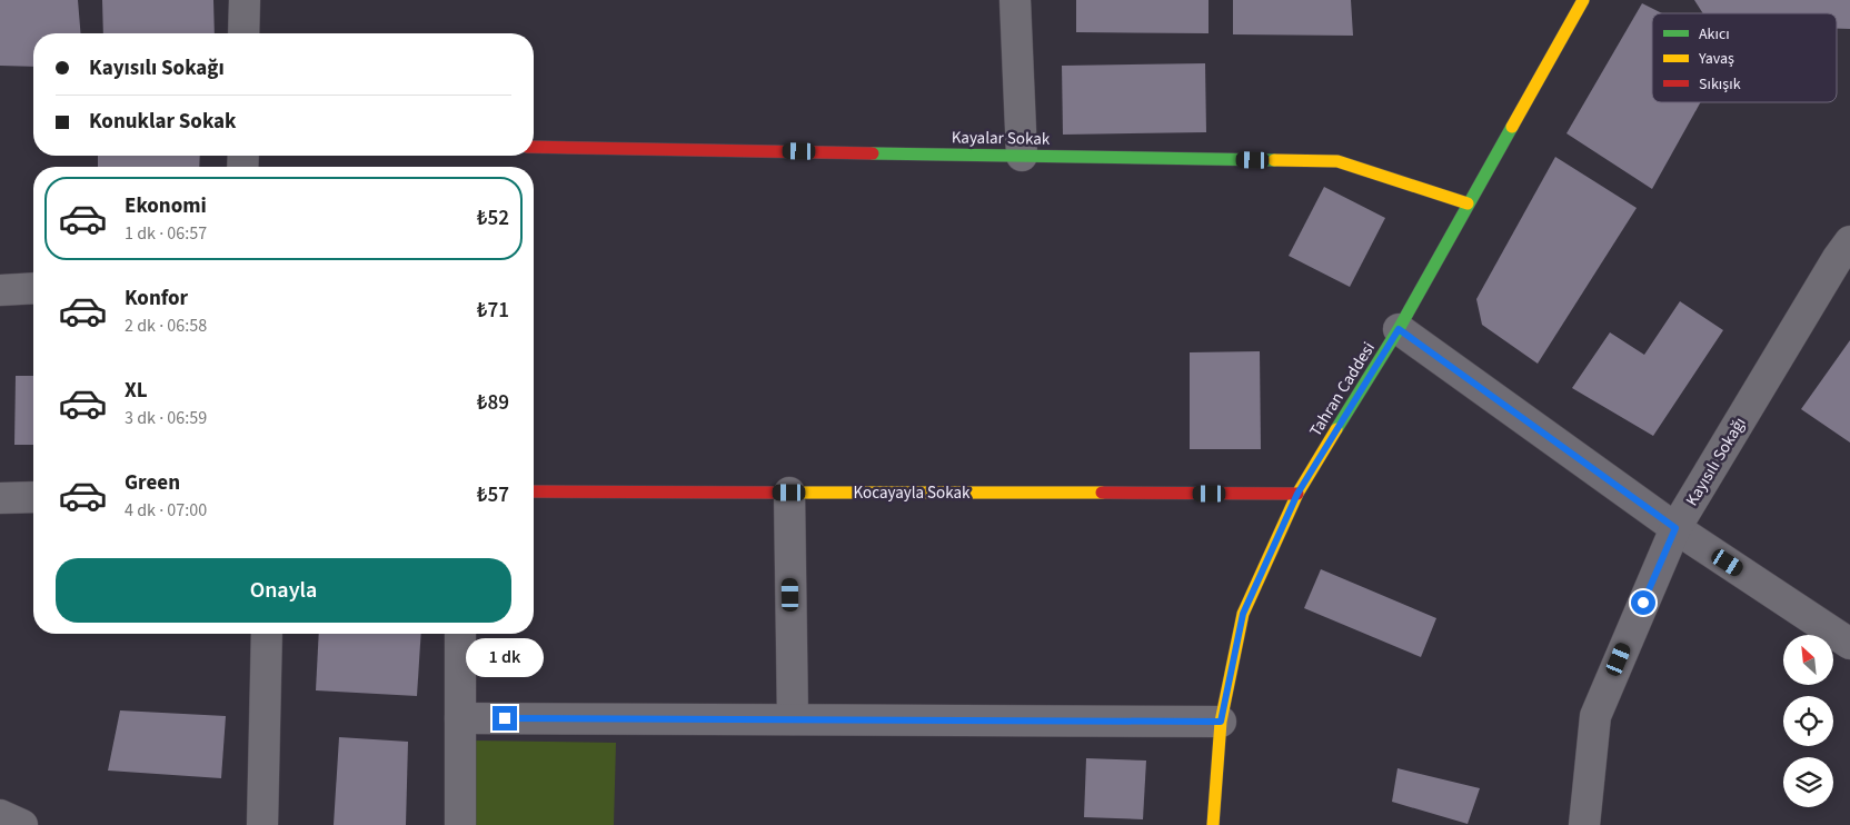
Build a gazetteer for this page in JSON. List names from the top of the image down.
{
  "streets": {
    "street": [
      "Kayalar Sokak",
      "Tahran Caddesi",
      "Kayısılı Sokağı",
      "Kocayayla Sokak"
    ]
  },
  "crossings": [
    ["Kayalar Sokak", "Tahran Caddesi"],
    ["Tahran Caddesi", "Kocayayla Sokak"]
  ],
  "legend": ["Akıcı", "Yavaş", "Sıkışık"],
  "north": "top left",
  "page": {
    "banner": ["Kayısılı Sokağı", "Konuklar Sokak"],
    "list": [
      {
        "name": "Ekonomi",
        "note": "1 dk · 06:57",
        "value": "₺52"
      },
      {
        "name": "Konfor",
        "note": "2 dk · 06:58",
        "value": "₺71"
      },
      {
        "name": "XL",
        "note": "3 dk · 06:59",
        "value": "₺89"
      },
      {
        "name": "Green",
        "note": "4 dk · 07:00",
        "value": "₺57"
      }
    ],
    "buttons": "Onayla",
    "bubble": "1 dk"
  }
}
